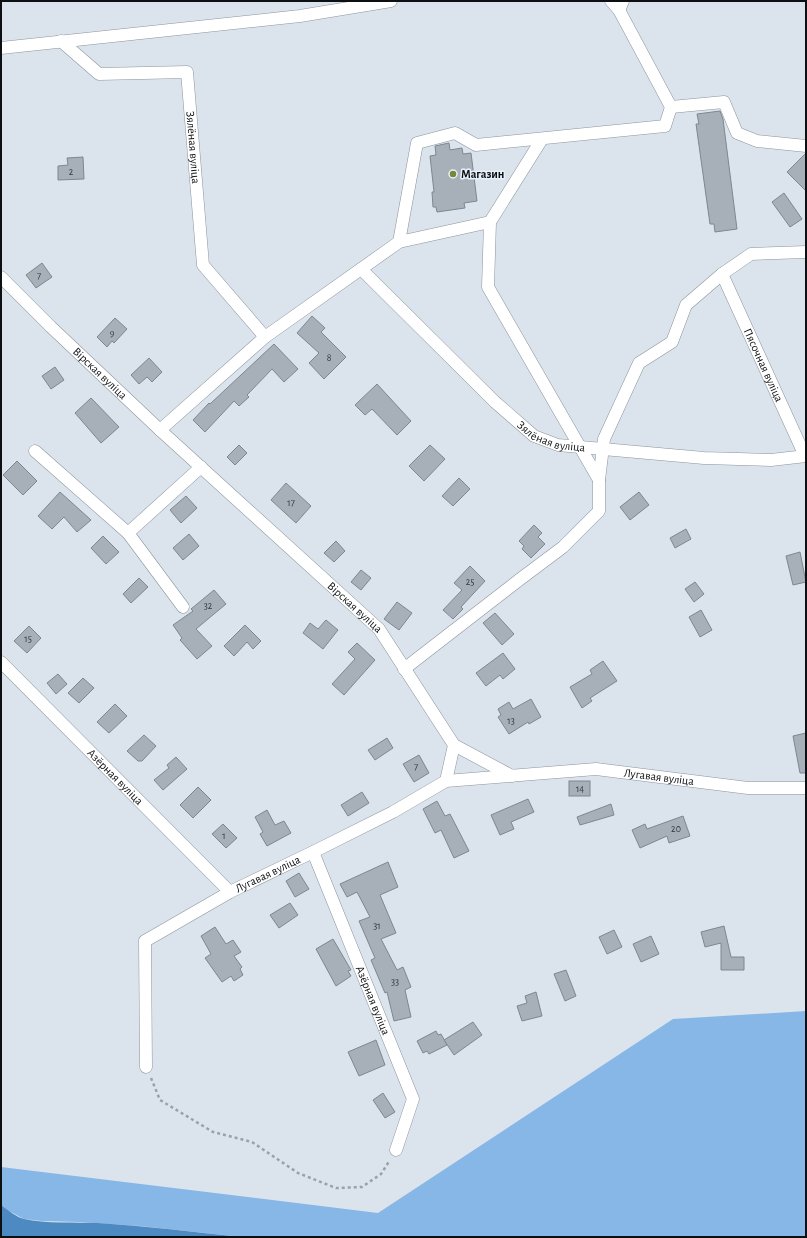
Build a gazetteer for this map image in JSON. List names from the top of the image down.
{
  "streets": {
    "street": [
      "Зялёная вуліца",
      "Пясочная вуліца",
      "Вірская вуліца",
      "Азёрная вуліца",
      "Лугавая вуліца"
    ]
  },
  "crossings": [
    ["Зялёная вуліца", "Пясочная вуліца"],
    ["Азёрная вуліца", "Лугавая вуліца"]
  ],
  "places": ["Магазин"],
  "house_numbers": [
    "2",
    "7",
    "9",
    "8",
    "17",
    "25",
    "32",
    "15",
    "13",
    "7",
    "14",
    "20",
    "1",
    "31",
    "33"
  ]
}
